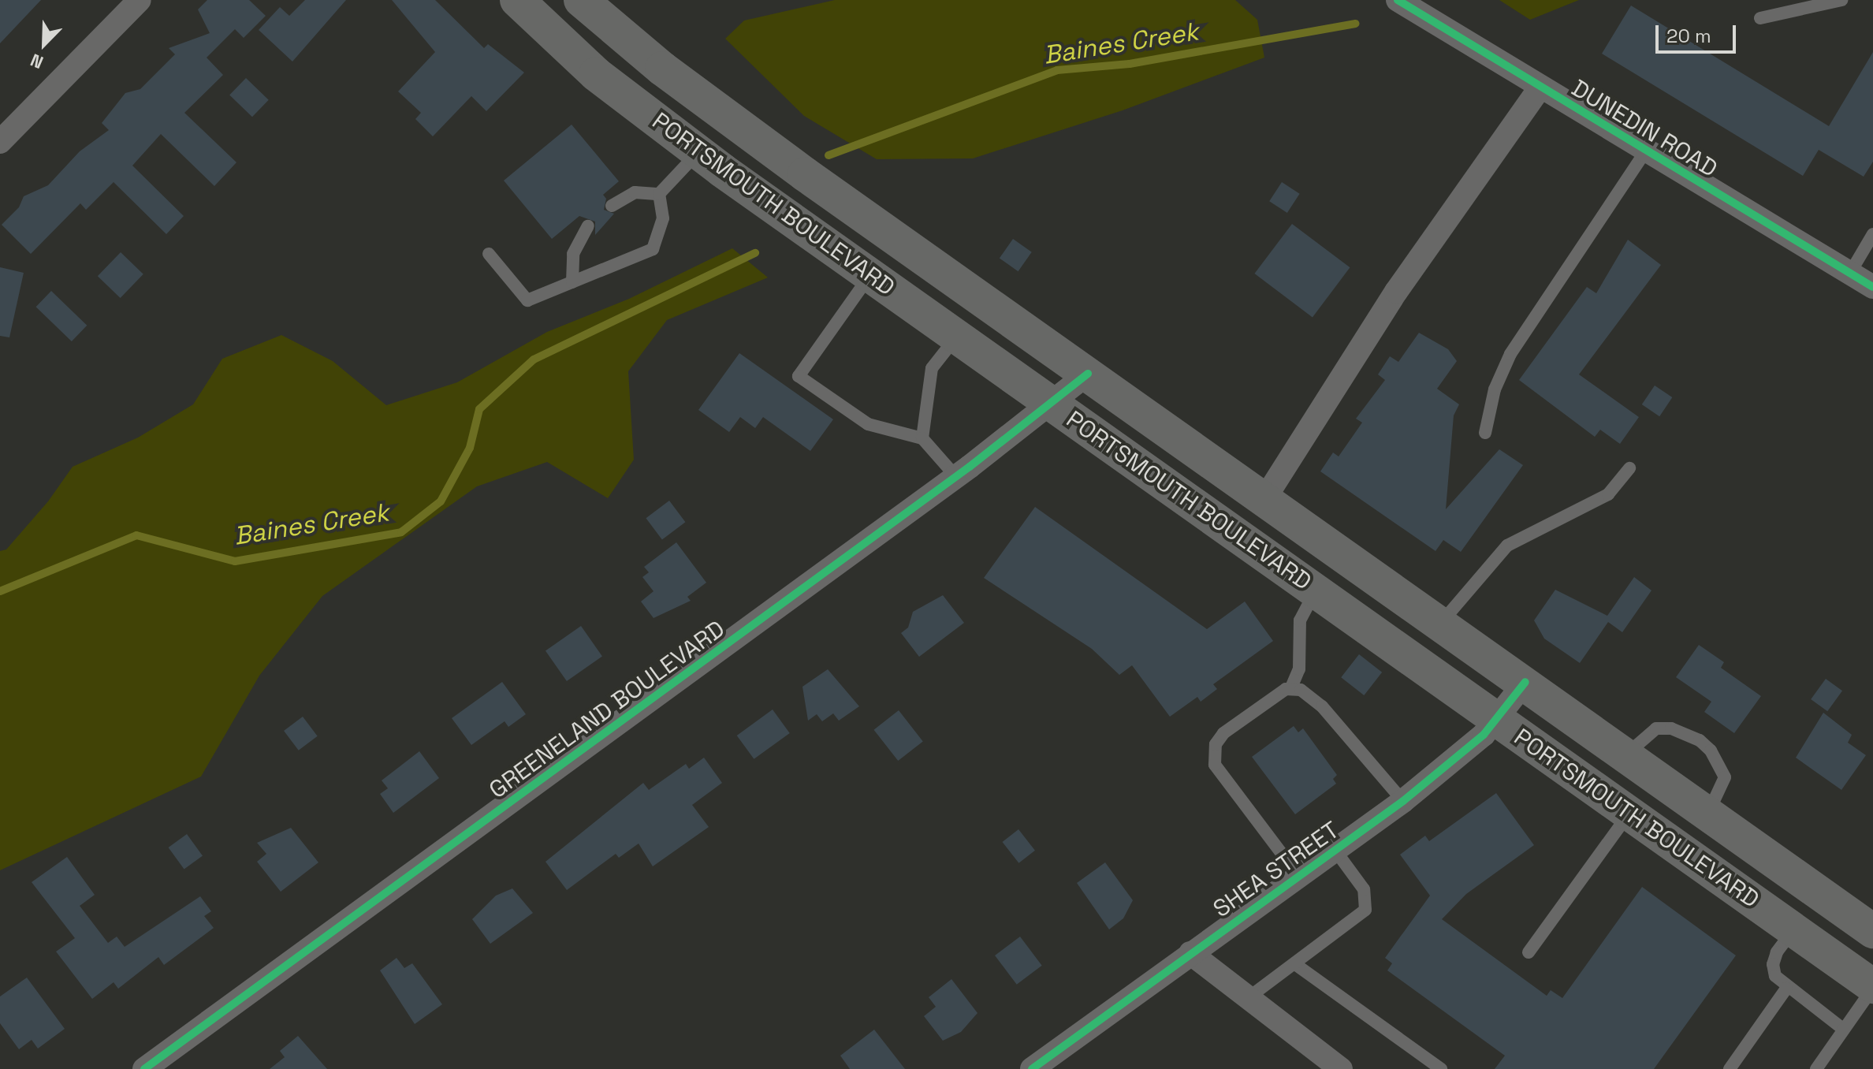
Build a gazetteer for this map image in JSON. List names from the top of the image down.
{
  "streets": {
    "main road": ["PORTSMOUTH BOULEVARD"],
    "street": ["DUNEDIN ROAD", "GREENELAND BOULEVARD", "SHEA STREET"]
  },
  "crossings": [
    ["PORTSMOUTH BOULEVARD", "GREENELAND BOULEVARD"],
    ["PORTSMOUTH BOULEVARD", "SHEA STREET"]
  ],
  "water": ["Baines Creek"],
  "scale_bar": "20 m",
  "north": "bottom left"
}
